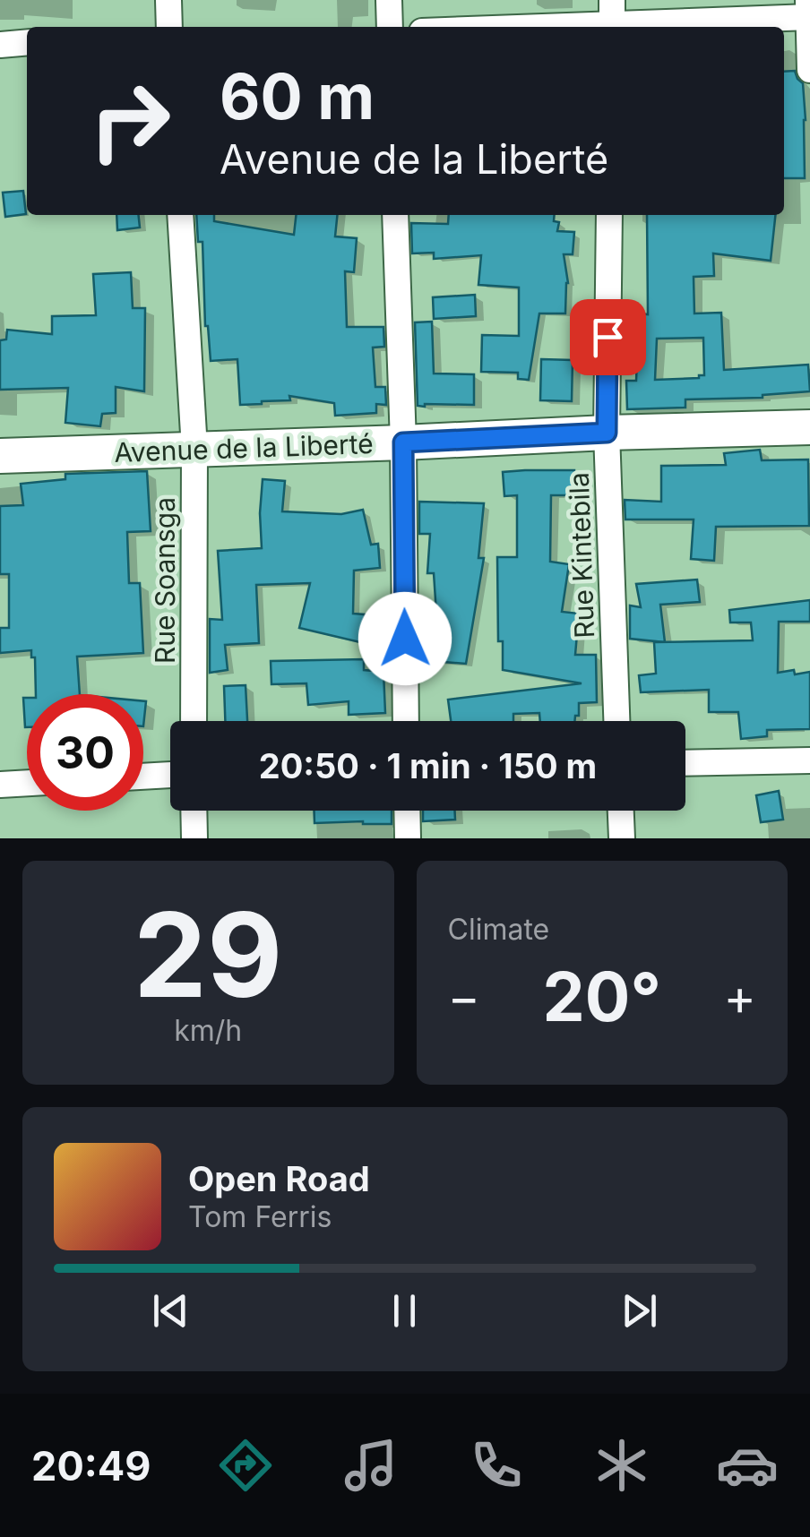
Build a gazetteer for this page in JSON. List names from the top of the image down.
{
  "streets": {
    "main road": ["Avenue de la Liberté"],
    "street": ["Rue Kintebila", "Rue Soansga"]
  },
  "crossings": [
    ["Avenue de la Liberté", "Rue Kintebila"],
    ["Avenue de la Liberté", "Rue Soansga"]
  ],
  "page": {
    "turn": ["60 m", "Avenue de la Liberté"],
    "limit": "30",
    "trip": "20:50 · 1 min · 150 m",
    "tile": [
      ["29", "km/h"],
      "Climate"
    ],
    "heat": ["−", "20°", "+"],
    "song": ["Open Road", "Tom Ferris"],
    "tabs": "20:49"
  }
}
